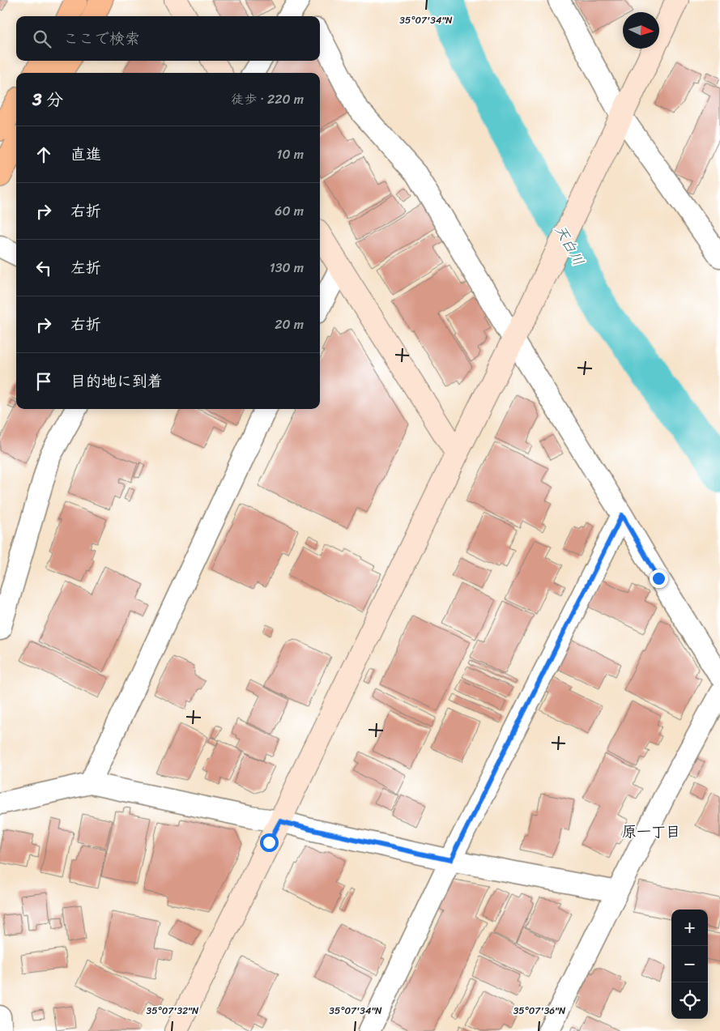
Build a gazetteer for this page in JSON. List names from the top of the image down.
{
  "districts": ["原一丁目"],
  "water": ["天白川"],
  "north": "right",
  "page": {
    "search": "ここで検索",
    "heading": ["3 分", "徒歩 · 220 m"],
    "list": [
      ["直進", "10 m"],
      ["右折", "60 m"],
      ["左折", "130 m"],
      ["右折", "20 m"],
      "目的地に到着"
    ],
    "map_buttons": ["+", "−"]
  },
  "coordinates": ["35°07'34\"N", "35°07'32\"N", "35°07'36\"N"]
}
